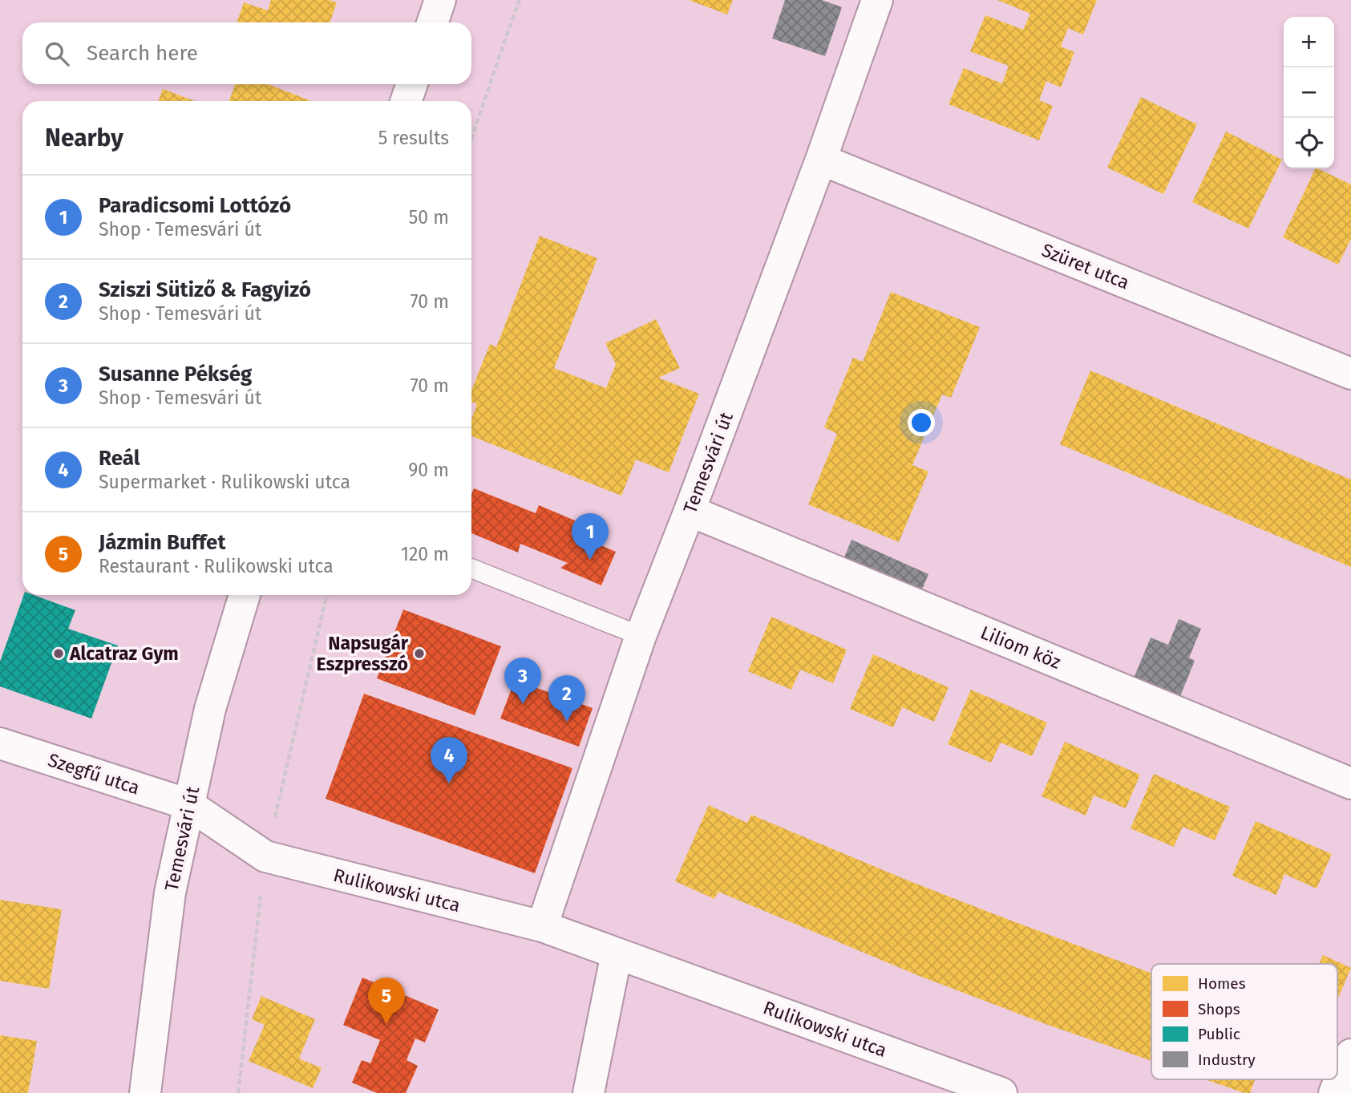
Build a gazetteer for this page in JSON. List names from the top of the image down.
{
  "streets": {
    "street": [
      "Szüret utca",
      "Temesvári út",
      "Liliom köz",
      "Szegfű utca",
      "Rulikowski utca"
    ]
  },
  "crossings": [
    ["Szüret utca", "Temesvári út"],
    ["Temesvári út", "Liliom köz"],
    ["Temesvári út", "Szegfű utca"],
    ["Temesvári út", "Rulikowski utca"],
    ["Szegfű utca", "Rulikowski utca"]
  ],
  "places": ["Alcatraz Gym", "Napsugár Eszpresszó"],
  "legend": [
    "Homes",
    "Shops",
    "Public",
    "Industry"
  ],
  "page": {
    "map_buttons": ["+", "−"],
    "search": "Search here",
    "heading": ["Nearby", "5 results"],
    "list": [
      {
        "mark": "1",
        "name": "Paradicsomi Lottózó",
        "note": "Shop · Temesvári út",
        "value": "50 m"
      },
      {
        "mark": "2",
        "name": "Sziszi Sütiző & Fagyizó",
        "note": "Shop · Temesvári út",
        "value": "70 m"
      },
      {
        "mark": "3",
        "name": "Susanne Pékség",
        "note": "Shop · Temesvári út",
        "value": "70 m"
      },
      {
        "mark": "4",
        "name": "Reál",
        "note": "Supermarket · Rulikowski utca",
        "value": "90 m"
      },
      {
        "mark": "5",
        "name": "Jázmin Buffet",
        "note": "Restaurant · Rulikowski utca",
        "value": "120 m"
      }
    ],
    "pins": [
      "1",
      "3",
      "2",
      "4",
      "5"
    ]
  }
}
